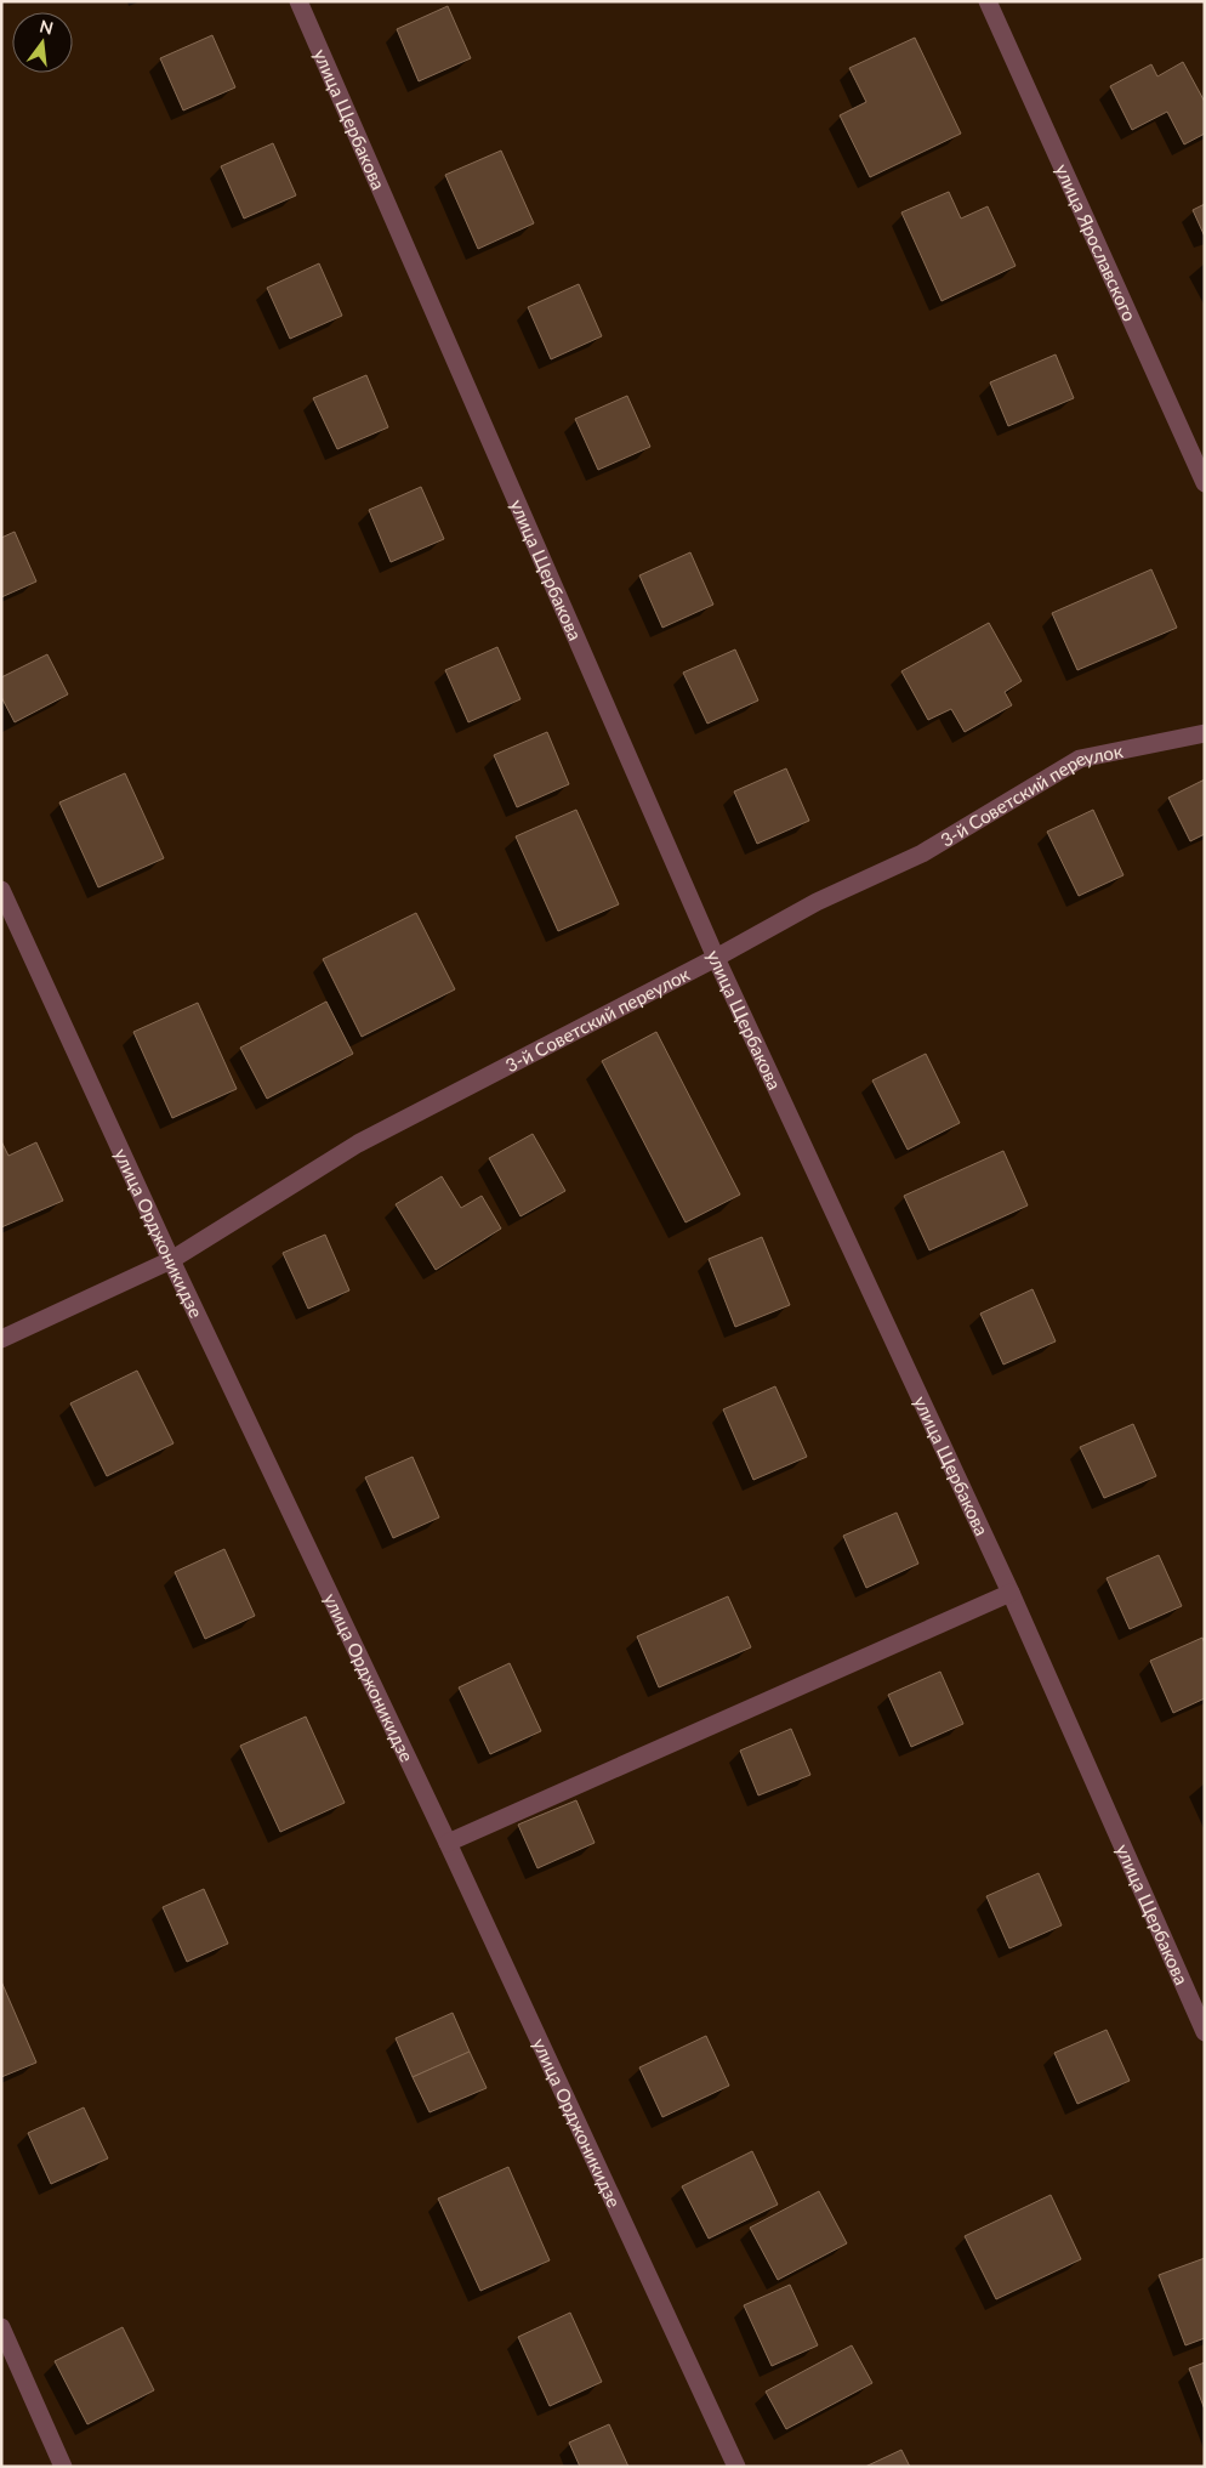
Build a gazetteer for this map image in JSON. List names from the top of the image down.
{
  "streets": {
    "street": [
      "улица Щербакова",
      "улица Ярославского",
      "3-й Советский переулок",
      "улица Орджоникидзе"
    ]
  },
  "crossings": [
    ["улица Щербакова", "3-й Советский переулок"],
    ["3-й Советский переулок", "улица Орджоникидзе"]
  ],
  "north": "top"
}
